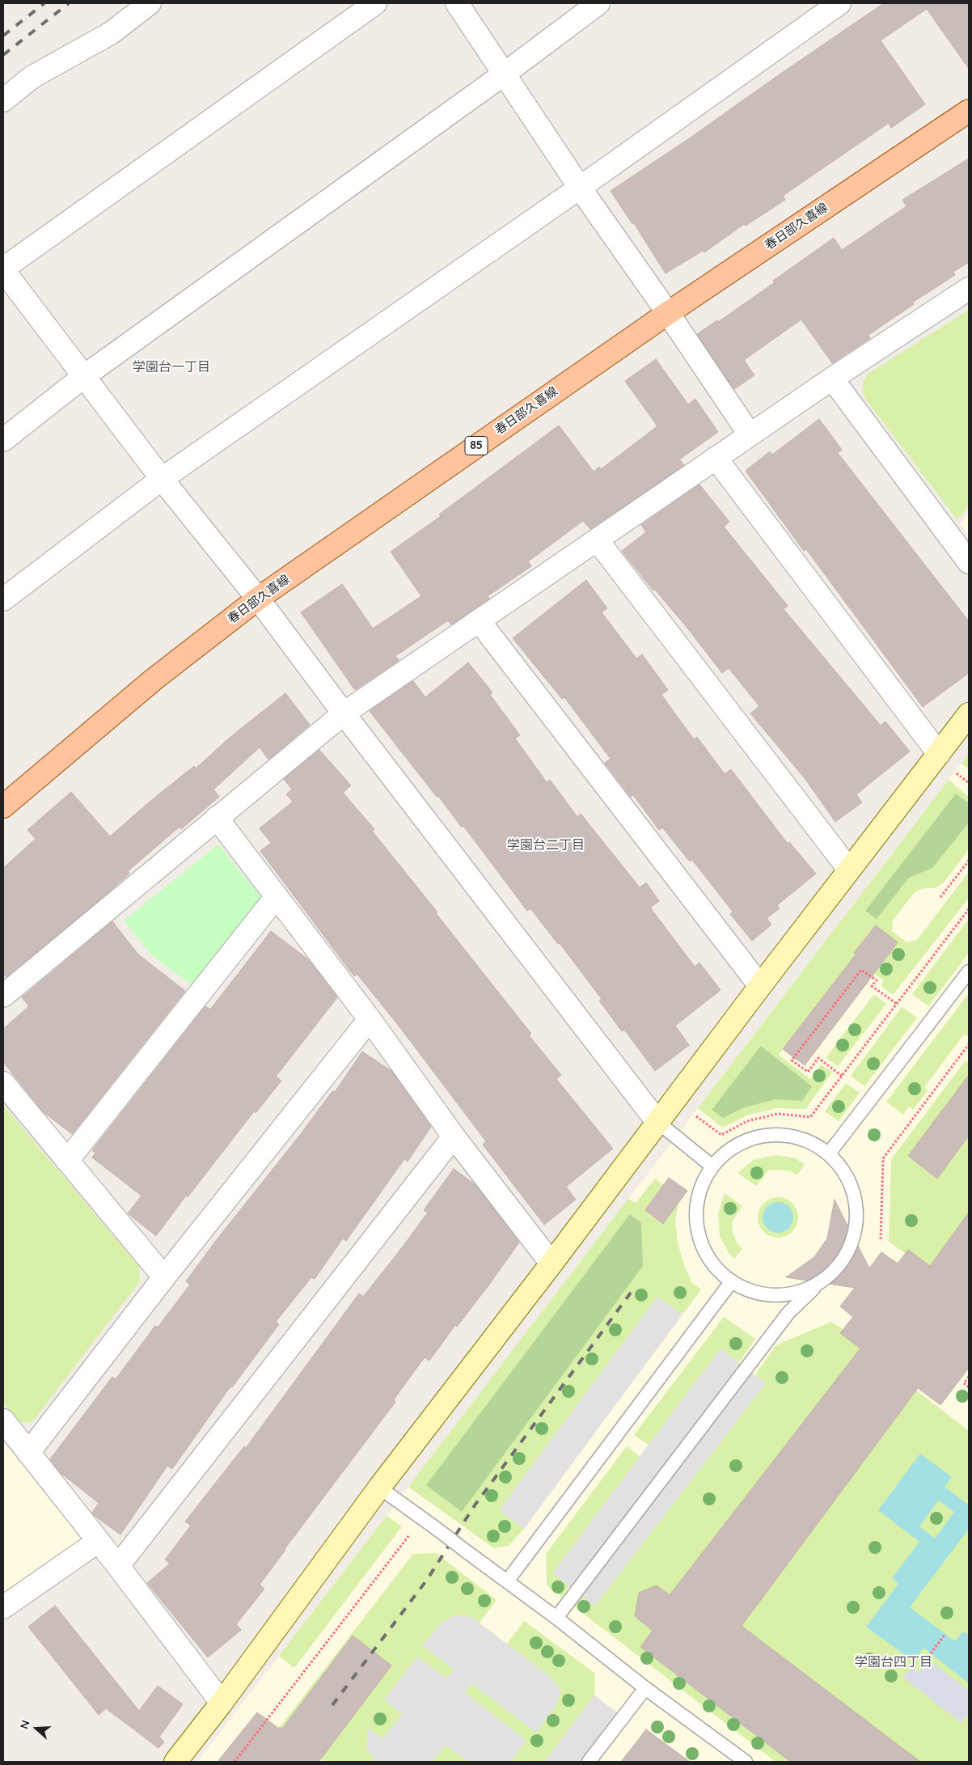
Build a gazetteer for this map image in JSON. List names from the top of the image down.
{
  "streets": {
    "main road": ["春日部久喜線", "85"]
  },
  "districts": ["学園台一丁目", "学園台二丁目", "学園台四丁目"],
  "north": "left"
}
